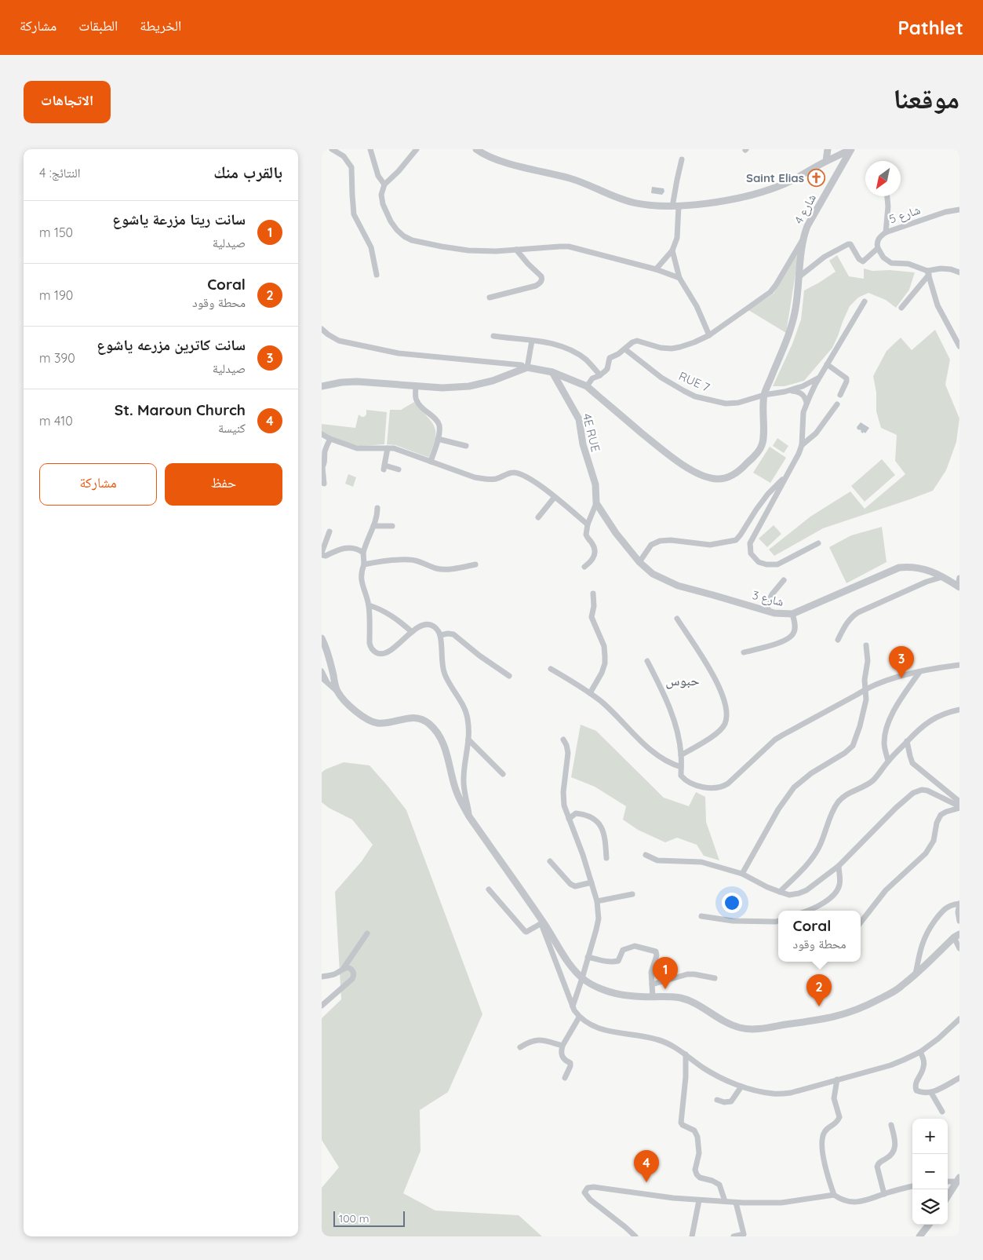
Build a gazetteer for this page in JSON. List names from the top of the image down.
{
  "streets": {
    "street": [
      "شارع 4",
      "شارع 5",
      "RUE 7",
      "4E RUE",
      "شارع 3"
    ]
  },
  "crossings": [
    ["شارع 4", "شارع 5"],
    ["شارع 4", "RUE 7"],
    ["شارع 4", "4E RUE"],
    ["4E RUE", "شارع 3"]
  ],
  "districts": ["حبوس"],
  "places": {
    "church": ["Saint Elias"]
  },
  "scale_bar": "100 m",
  "north": "bottom left",
  "page": {
    "header": "Pathlet",
    "nav": ["الخريطة", "الطبقات", "مشاركة"],
    "title": "موقعنا",
    "buttons": [
      "الاتجاهات",
      ["حفظ", "مشاركة"]
    ],
    "heading": ["بالقرب منك", "النتائج: 4"],
    "list": [
      {
        "mark": "1",
        "name": "سانت ريتا مزرعة ياشوع",
        "note": "صيدلية",
        "value": "150 m"
      },
      {
        "mark": "2",
        "name": "Coral",
        "note": "محطة وقود",
        "value": "190 m"
      },
      {
        "mark": "3",
        "name": "سانت كاترين مزرعه ياشوع",
        "note": "صيدلية",
        "value": "390 m"
      },
      {
        "mark": "4",
        "name": "St. Maroun Church",
        "note": "كنيسة",
        "value": "410 m"
      }
    ],
    "pins": [
      "3",
      "1",
      "2",
      "4"
    ],
    "popup": ["Coral", "محطة وقود"],
    "map_buttons": ["+", "−"],
    "scale": "100 m"
  }
}
